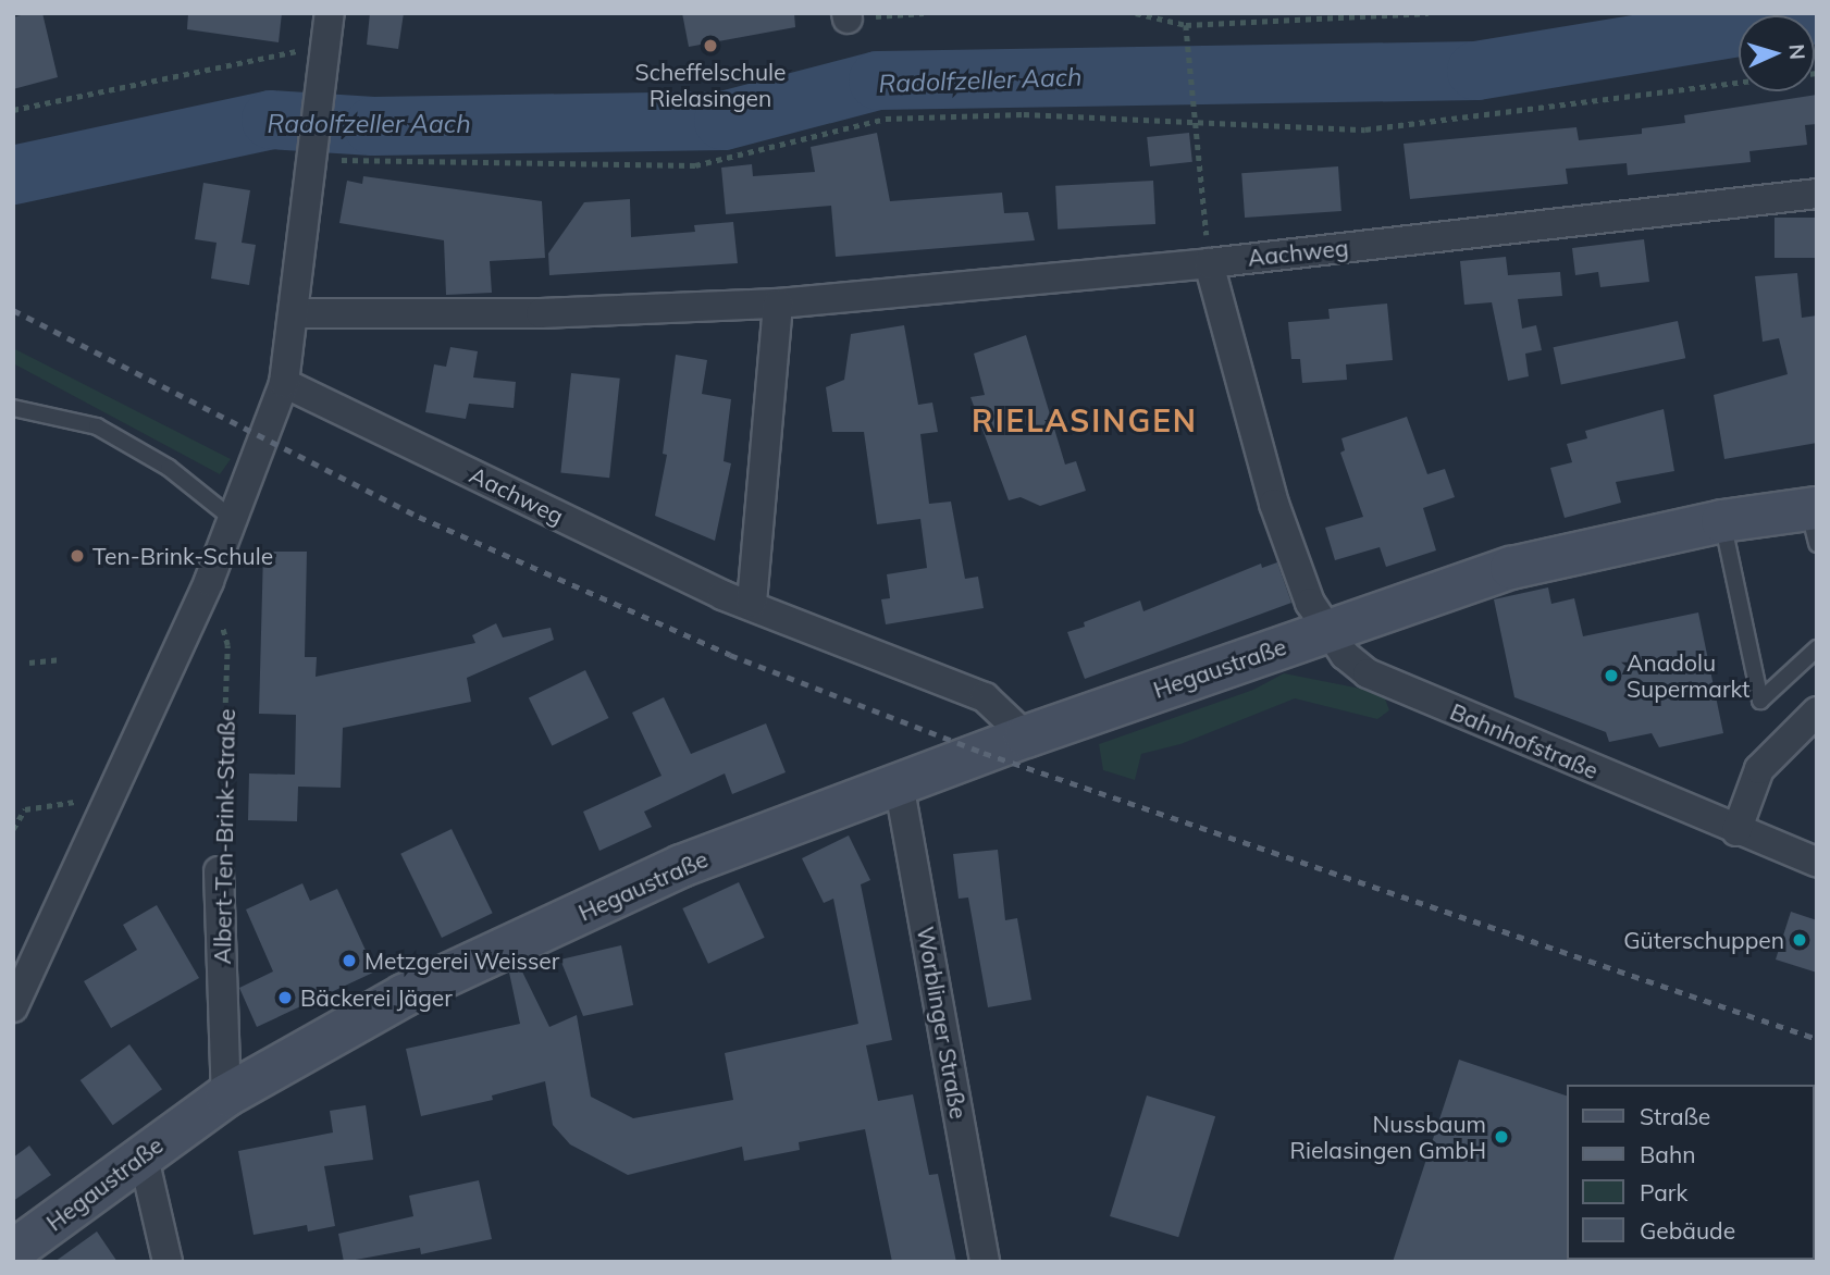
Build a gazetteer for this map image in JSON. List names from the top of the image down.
{
  "streets": {
    "main road": ["Hegaustraße"],
    "street": [
      "Aachweg",
      "Bahnhofstraße",
      "Albert-Ten-Brink-Straße",
      "Worblinger Straße"
    ]
  },
  "crossings": [
    ["Aachweg", "Hegaustraße"],
    ["Hegaustraße", "Bahnhofstraße"],
    ["Hegaustraße", "Albert-Ten-Brink-Straße"],
    ["Hegaustraße", "Worblinger Straße"]
  ],
  "districts": ["RIELASINGEN"],
  "water": ["Radolfzeller Aach"],
  "places": [
    "Scheffelschule Rielasingen",
    "Ten-Brink-Schule",
    "Anadolu Supermarkt",
    "Güterschuppen",
    "Metzgerei Weisser",
    "Bäckerei Jäger",
    "Nussbaum Rielasingen GmbH"
  ],
  "legend": [
    "Straße",
    "Bahn",
    "Park",
    "Gebäude"
  ],
  "north": "right"
}
